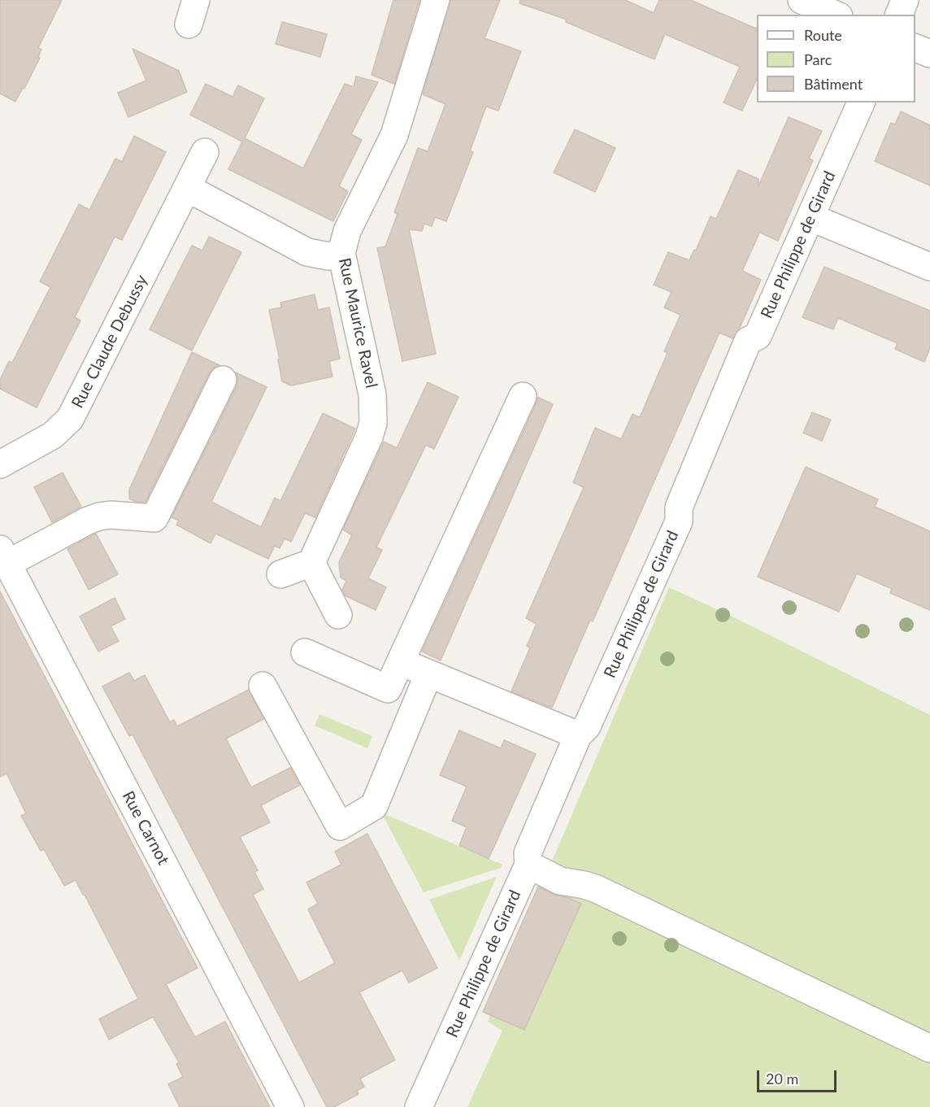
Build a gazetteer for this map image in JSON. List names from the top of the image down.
{
  "streets": {
    "street": [
      "Rue Philippe de Girard",
      "Rue Maurice Ravel",
      "Rue Claude Debussy",
      "Rue Carnot"
    ]
  },
  "legend": ["Route", "Parc", "Bâtiment"],
  "scale_bar": "20 m"
}
